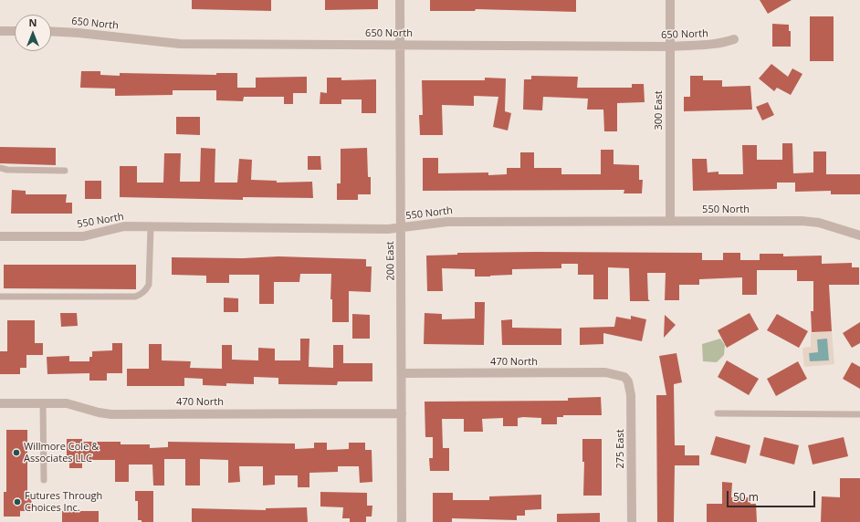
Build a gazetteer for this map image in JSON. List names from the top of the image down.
{
  "streets": {
    "street": [
      "650 North",
      "300 East",
      "550 North",
      "200 East",
      "470 North",
      "275 East"
    ]
  },
  "crossings": [
    ["650 North", "300 East"],
    ["650 North", "200 East"],
    ["300 East", "550 North"],
    ["550 North", "200 East"],
    ["200 East", "470 North"],
    ["470 North", "275 East"]
  ],
  "places": ["Willmore Cole & Associates LLC", "Futures Through Choices Inc."],
  "scale_bar": "50 m",
  "north": "top"
}
